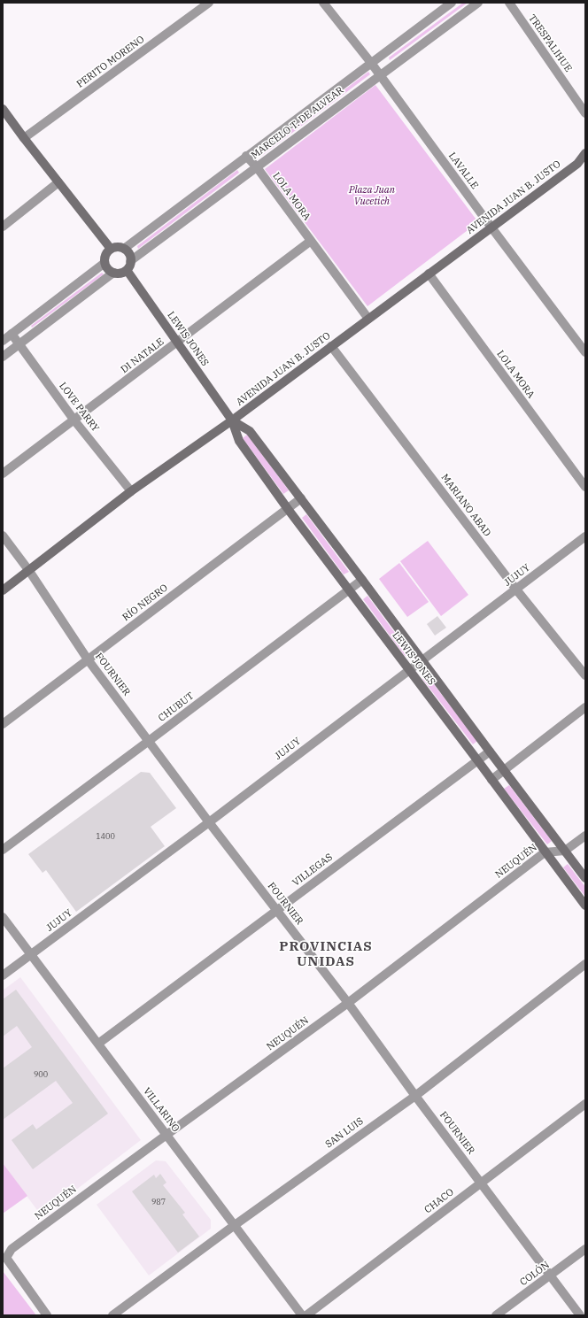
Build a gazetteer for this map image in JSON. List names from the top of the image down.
{
  "streets": {
    "main road": ["AVENIDA JUAN B. JUSTO", "LEWIS JONES"],
    "street": [
      "TRESPALIHUE",
      "PERITO MORENO",
      "MARCELO T. DE ALVEAR",
      "LAVALLE",
      "LOLA MORA",
      "DI NATALE",
      "LOVE PARRY",
      "MARIANO ABAD",
      "JUJUY",
      "RÍO NEGRO",
      "FOURNIER",
      "CHUBUT",
      "NEUQUÉN",
      "VILLEGAS",
      "VILLARINO",
      "SAN LUIS",
      "CHACO",
      "COLÓN"
    ]
  },
  "crossings": [
    ["MARCELO T. DE ALVEAR", "LAVALLE"],
    ["MARCELO T. DE ALVEAR", "LOLA MORA"],
    ["MARCELO T. DE ALVEAR", "LEWIS JONES"],
    ["LAVALLE", "AVENIDA JUAN B. JUSTO"],
    ["LOLA MORA", "AVENIDA JUAN B. JUSTO"],
    ["LOLA MORA", "DI NATALE"],
    ["AVENIDA JUAN B. JUSTO", "LEWIS JONES"],
    ["AVENIDA JUAN B. JUSTO", "LOVE PARRY"],
    ["AVENIDA JUAN B. JUSTO", "MARIANO ABAD"],
    ["AVENIDA JUAN B. JUSTO", "FOURNIER"],
    ["LEWIS JONES", "DI NATALE"],
    ["LEWIS JONES", "JUJUY"],
    ["LEWIS JONES", "RÍO NEGRO"],
    ["LEWIS JONES", "CHUBUT"],
    ["LEWIS JONES", "NEUQUÉN"],
    ["LEWIS JONES", "VILLEGAS"],
    ["DI NATALE", "LOVE PARRY"],
    ["MARIANO ABAD", "JUJUY"],
    ["JUJUY", "FOURNIER"],
    ["JUJUY", "VILLARINO"],
    ["RÍO NEGRO", "FOURNIER"],
    ["FOURNIER", "CHUBUT"],
    ["FOURNIER", "NEUQUÉN"],
    ["FOURNIER", "VILLEGAS"],
    ["FOURNIER", "SAN LUIS"],
    ["FOURNIER", "CHACO"],
    ["FOURNIER", "COLÓN"],
    ["NEUQUÉN", "VILLARINO"],
    ["VILLEGAS", "VILLARINO"],
    ["VILLARINO", "SAN LUIS"]
  ],
  "districts": ["PROVINCIAS UNIDAS"],
  "parks": ["Plaza Juan Vucetich"],
  "house_numbers": ["1400", "900", "987"]
}
